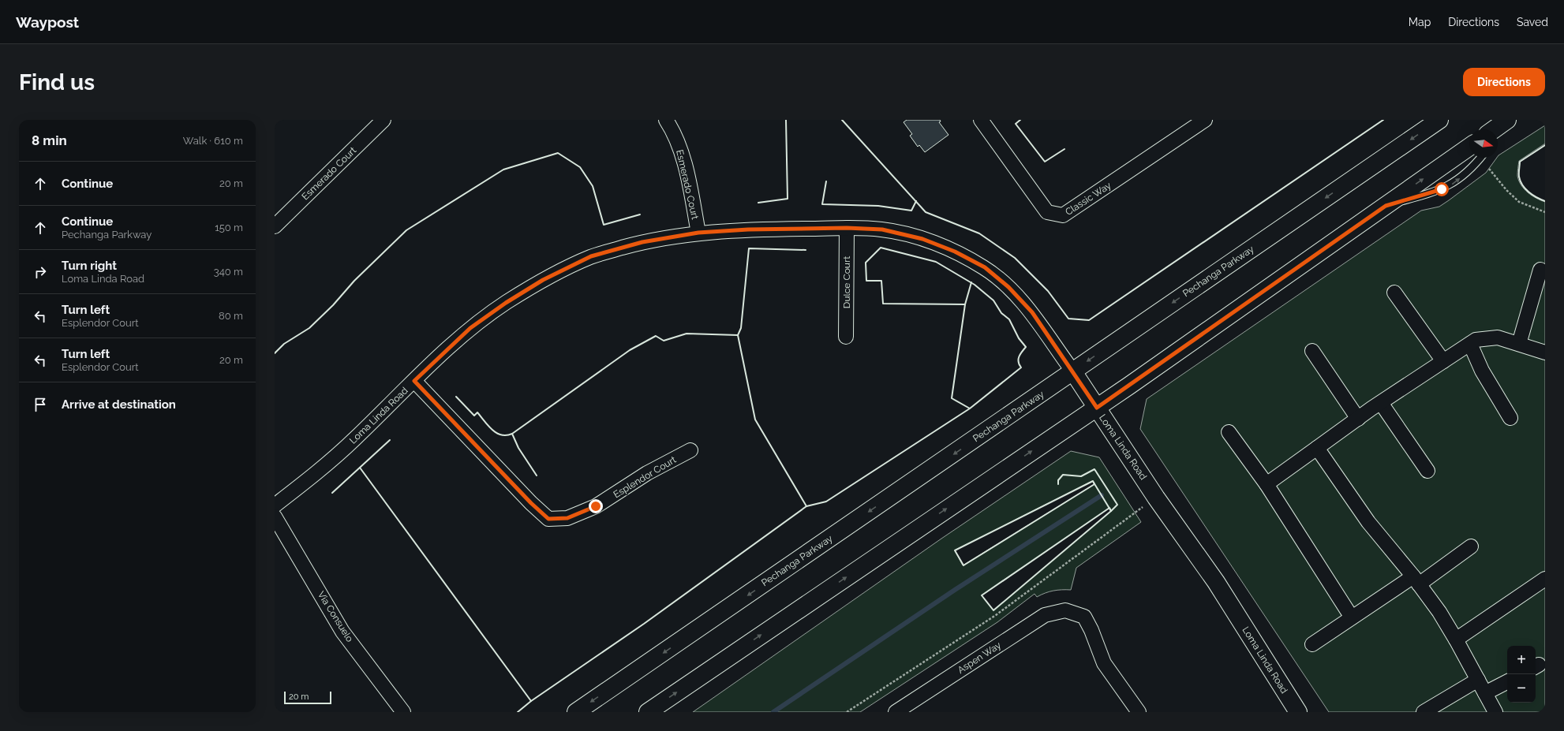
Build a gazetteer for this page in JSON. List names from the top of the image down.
{
  "streets": {
    "main road": ["Pechanga Parkway", "Loma Linda Road"],
    "street": [
      "Esmerado Court",
      "Classic Way",
      "Dulce Court",
      "Esplendor Court",
      "Via Consuelo",
      "Aspen Way"
    ]
  },
  "crossings": [
    ["Esmerado Court", "Loma Linda Road"],
    ["Pechanga Parkway", "Loma Linda Road"],
    ["Dulce Court", "Loma Linda Road"],
    ["Loma Linda Road", "Esplendor Court"]
  ],
  "scale_bar": "20 m",
  "north": "right",
  "page": {
    "header": "Waypost",
    "nav": ["Map", "Directions", "Saved"],
    "buttons": "Directions",
    "title": "Find us",
    "heading": ["8 min", "Walk · 610 m"],
    "list": [
      ["Continue", "20 m"],
      ["Continue", "Pechanga Parkway", "150 m"],
      ["Turn right", "Loma Linda Road", "340 m"],
      ["Turn left", "Esplendor Court", "80 m"],
      ["Turn left", "Esplendor Court", "20 m"],
      "Arrive at destination"
    ],
    "map_buttons": ["+", "−"],
    "scale": "20 m"
  }
}
